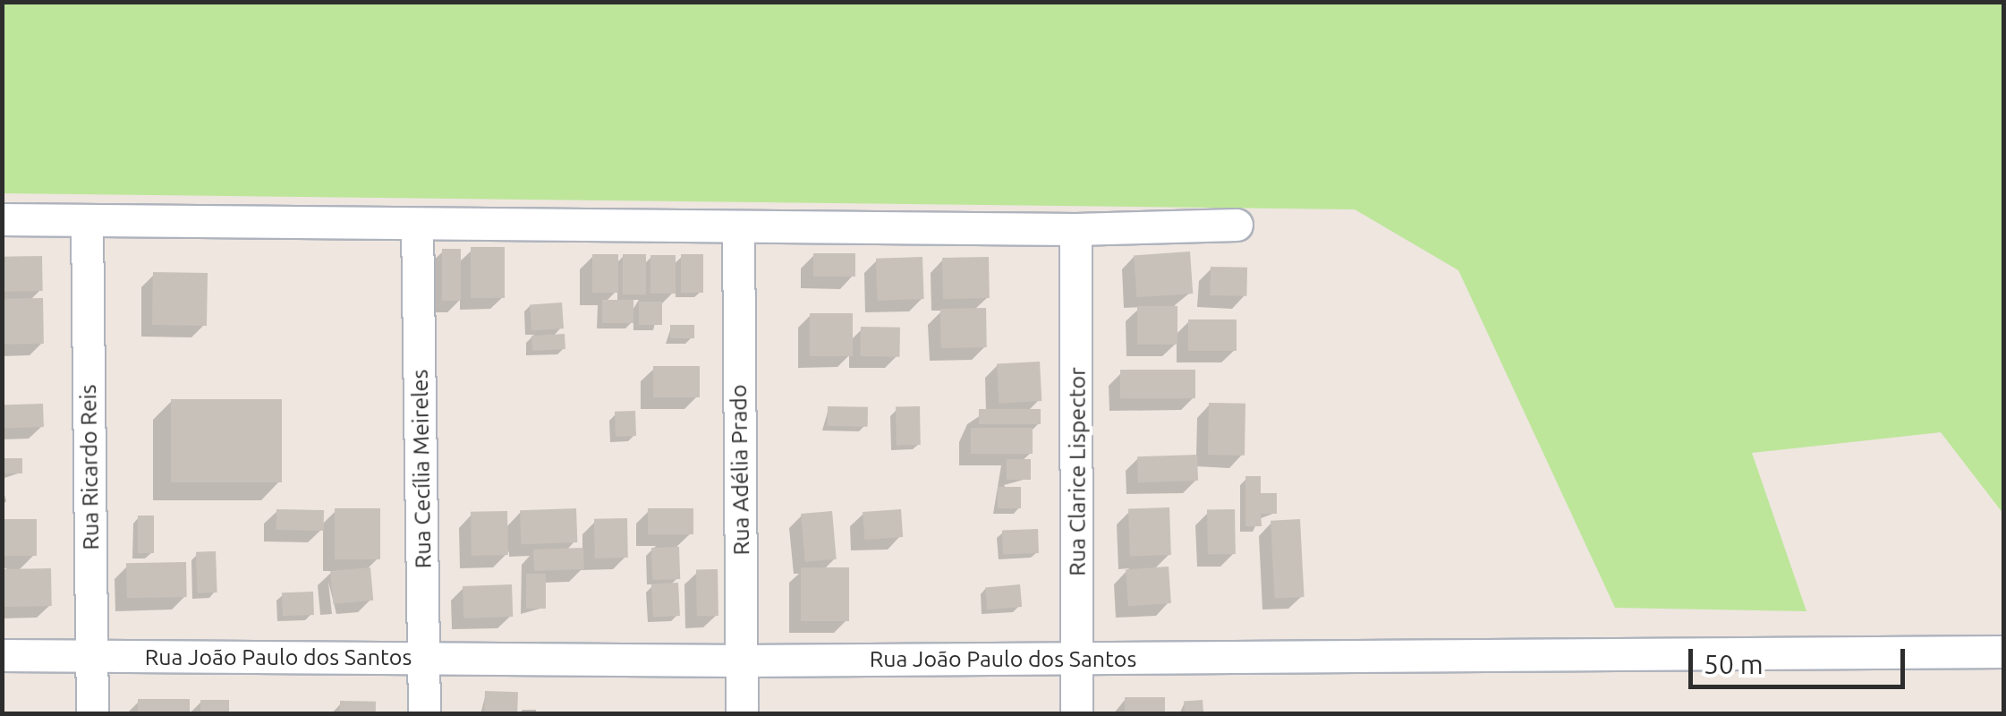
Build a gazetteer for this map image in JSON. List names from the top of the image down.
{
  "streets": {
    "street": [
      "Rua Ricardo Reis",
      "Rua Cecília Meireles",
      "Rua Adélia Prado",
      "Rua Clarice Lispector",
      "Rua João Paulo dos Santos"
    ]
  },
  "crossings": [
    ["Rua Ricardo Reis", "Rua João Paulo dos Santos"],
    ["Rua Cecília Meireles", "Rua João Paulo dos Santos"],
    ["Rua Adélia Prado", "Rua João Paulo dos Santos"],
    ["Rua Clarice Lispector", "Rua João Paulo dos Santos"]
  ],
  "scale_bar": "50 m"
}
